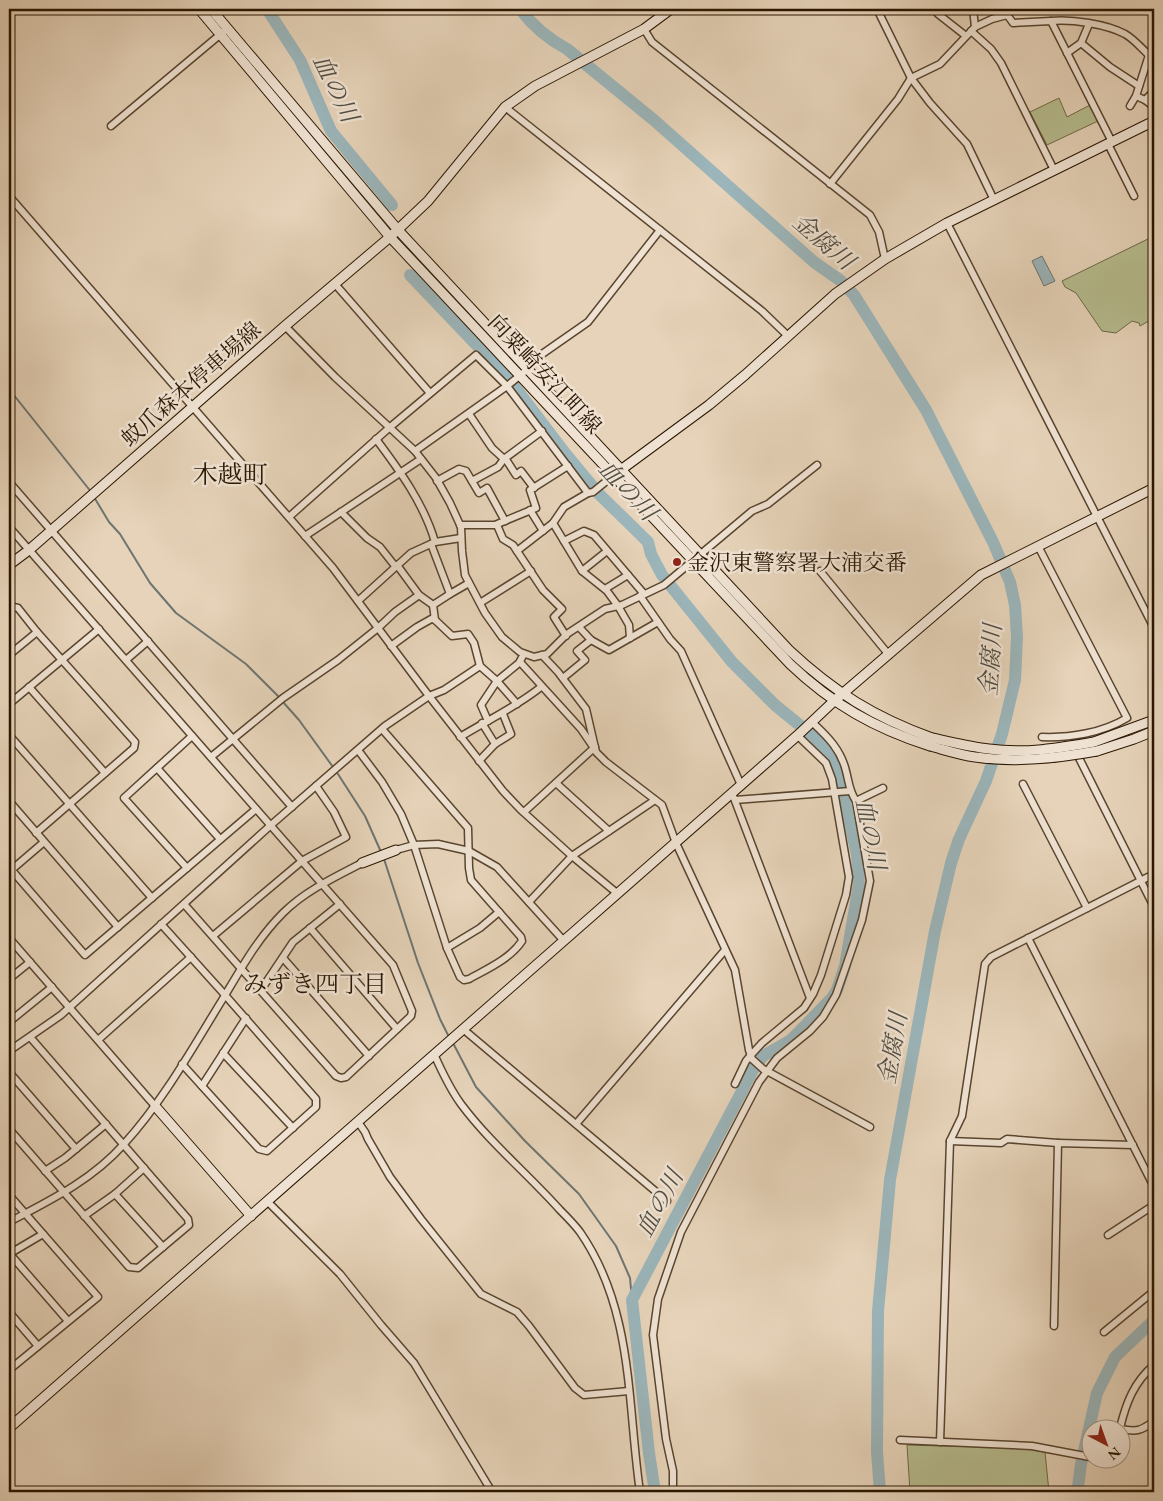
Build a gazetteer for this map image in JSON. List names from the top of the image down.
{
  "streets": {
    "main road": ["向粟崎安江町線", "蚊爪森本停車場線"]
  },
  "crossings": [
    ["向粟崎安江町線", "蚊爪森本停車場線"]
  ],
  "districts": ["木越町", "みずき四丁目"],
  "water": ["血の川", "金腐川"],
  "places": ["金沢東警察署大浦交番"],
  "north": "bottom right"
}
